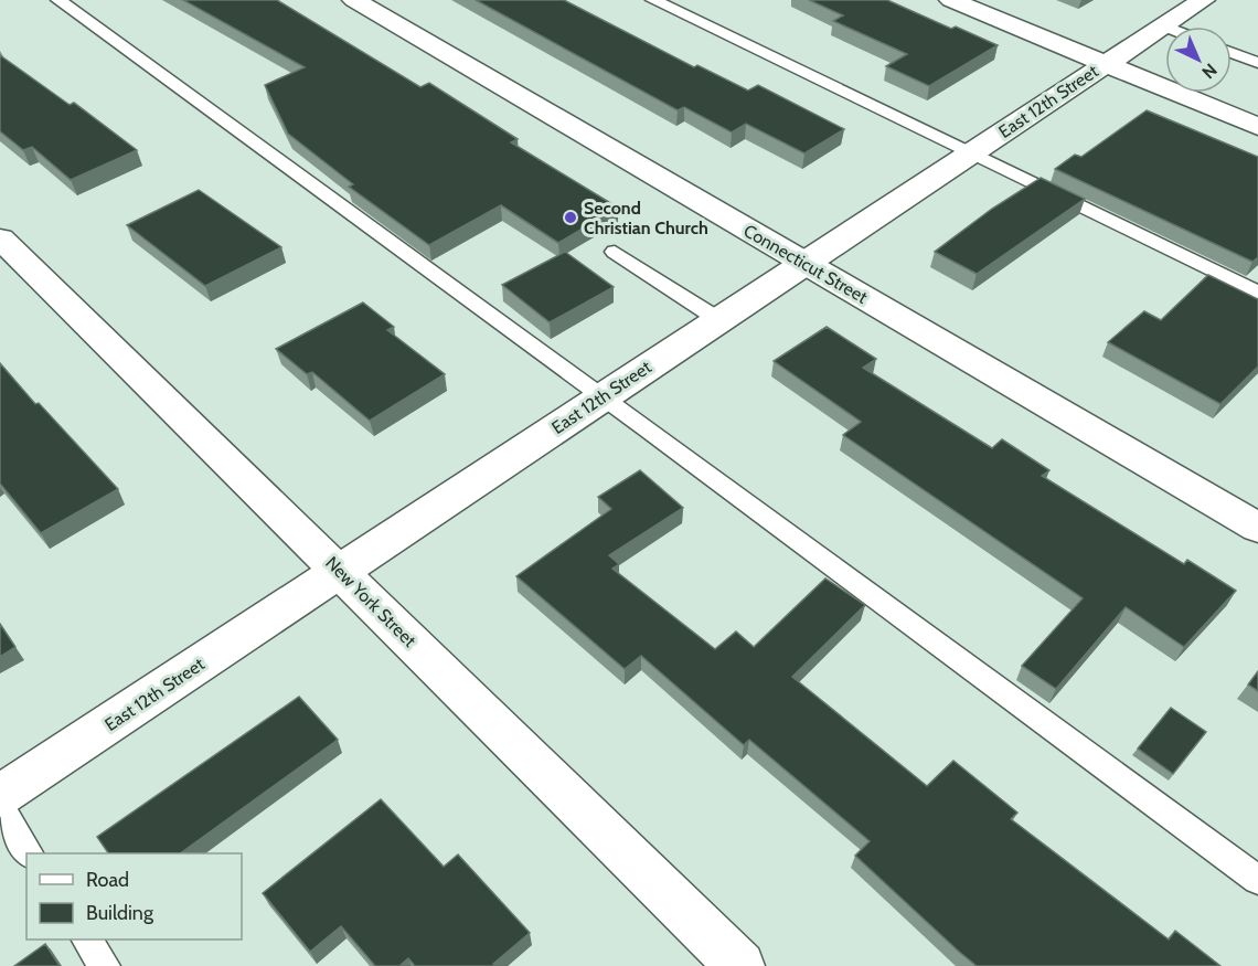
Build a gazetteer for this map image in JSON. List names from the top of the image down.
{
  "streets": {
    "street": ["East 12th Street", "Connecticut Street", "New York Street"]
  },
  "crossings": [
    ["East 12th Street", "Connecticut Street"],
    ["East 12th Street", "New York Street"]
  ],
  "places": ["Second Christian Church"],
  "legend": ["Road", "Building"],
  "north": "bottom right"
}
